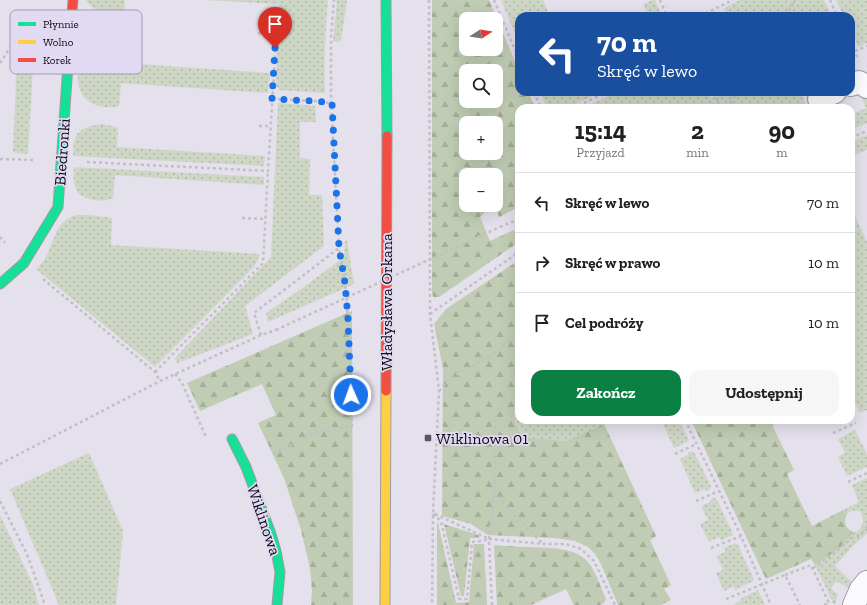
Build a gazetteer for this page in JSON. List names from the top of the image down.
{
  "streets": {
    "street": ["Biedronki", "Władysława Orkana", "Wiklinowa"]
  },
  "places": {
    "transit": ["Wiklinowa 01"]
  },
  "legend": ["Płynnie", "Wolno", "Korek"],
  "north": "right",
  "page": {
    "map_buttons": ["+", "−"],
    "turn": ["70 m", "Skręć w lewo"],
    "eta": [
      "15:14",
      "Przyjazd",
      "2",
      "min",
      "90",
      "m"
    ],
    "list": [
      {
        "name": "Skręć w lewo",
        "value": "70 m"
      },
      {
        "name": "Skręć w prawo",
        "value": "10 m"
      },
      {
        "name": "Cel podróży",
        "value": "10 m"
      }
    ],
    "buttons": ["Zakończ", "Udostępnij"]
  }
}
